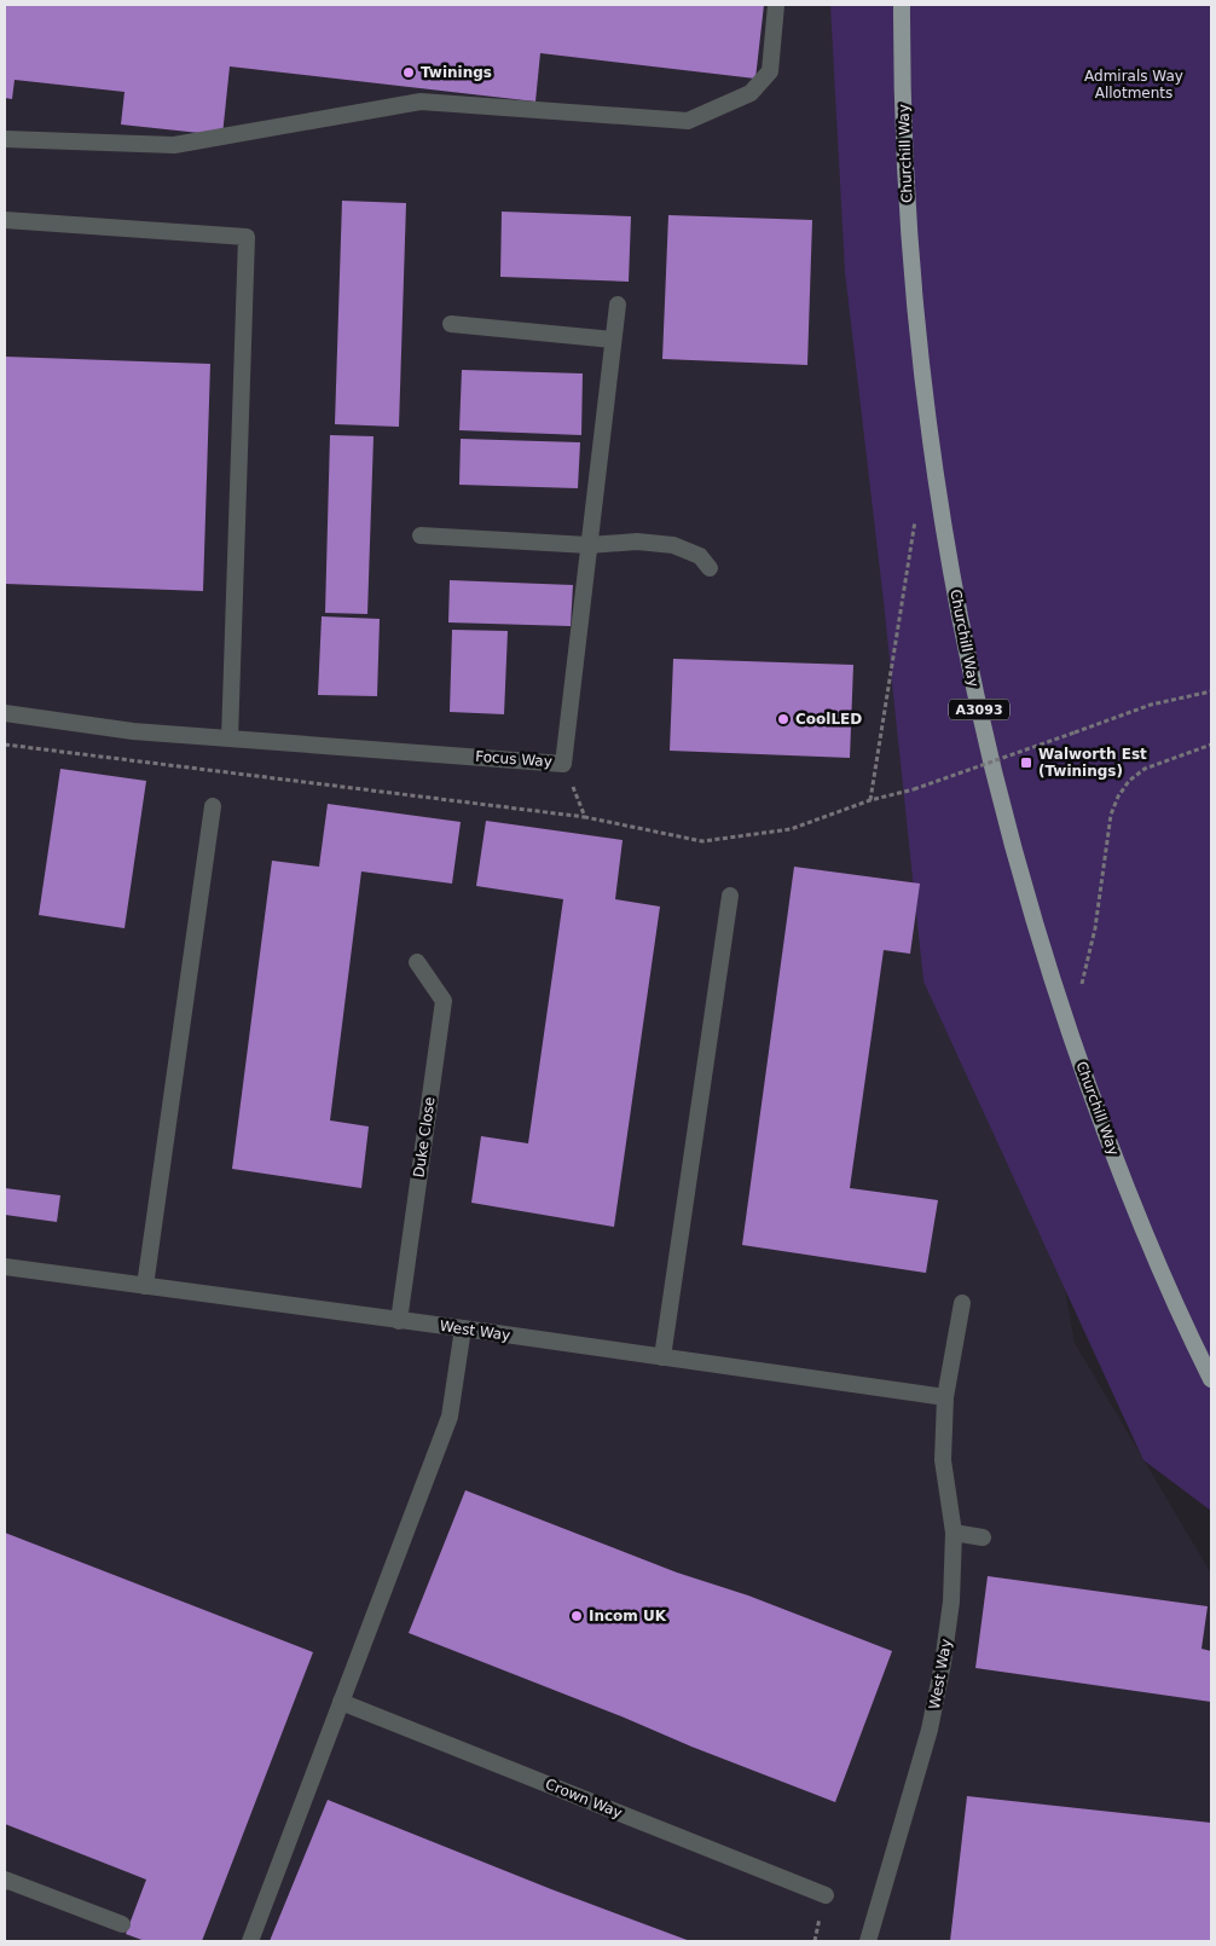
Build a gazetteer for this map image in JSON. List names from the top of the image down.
{
  "streets": {
    "main road": ["Churchill Way", "A3093"],
    "street": [
      "Focus Way",
      "Duke Close",
      "West Way",
      "Crown Way"
    ]
  },
  "crossings": [
    ["Duke Close", "West Way"]
  ],
  "parks": ["Admirals Way Allotments"],
  "places": {
    "other": ["Twinings", "CoolLED", "Incom UK"],
    "transit": ["Walworth Est (Twinings)"]
  }
}
